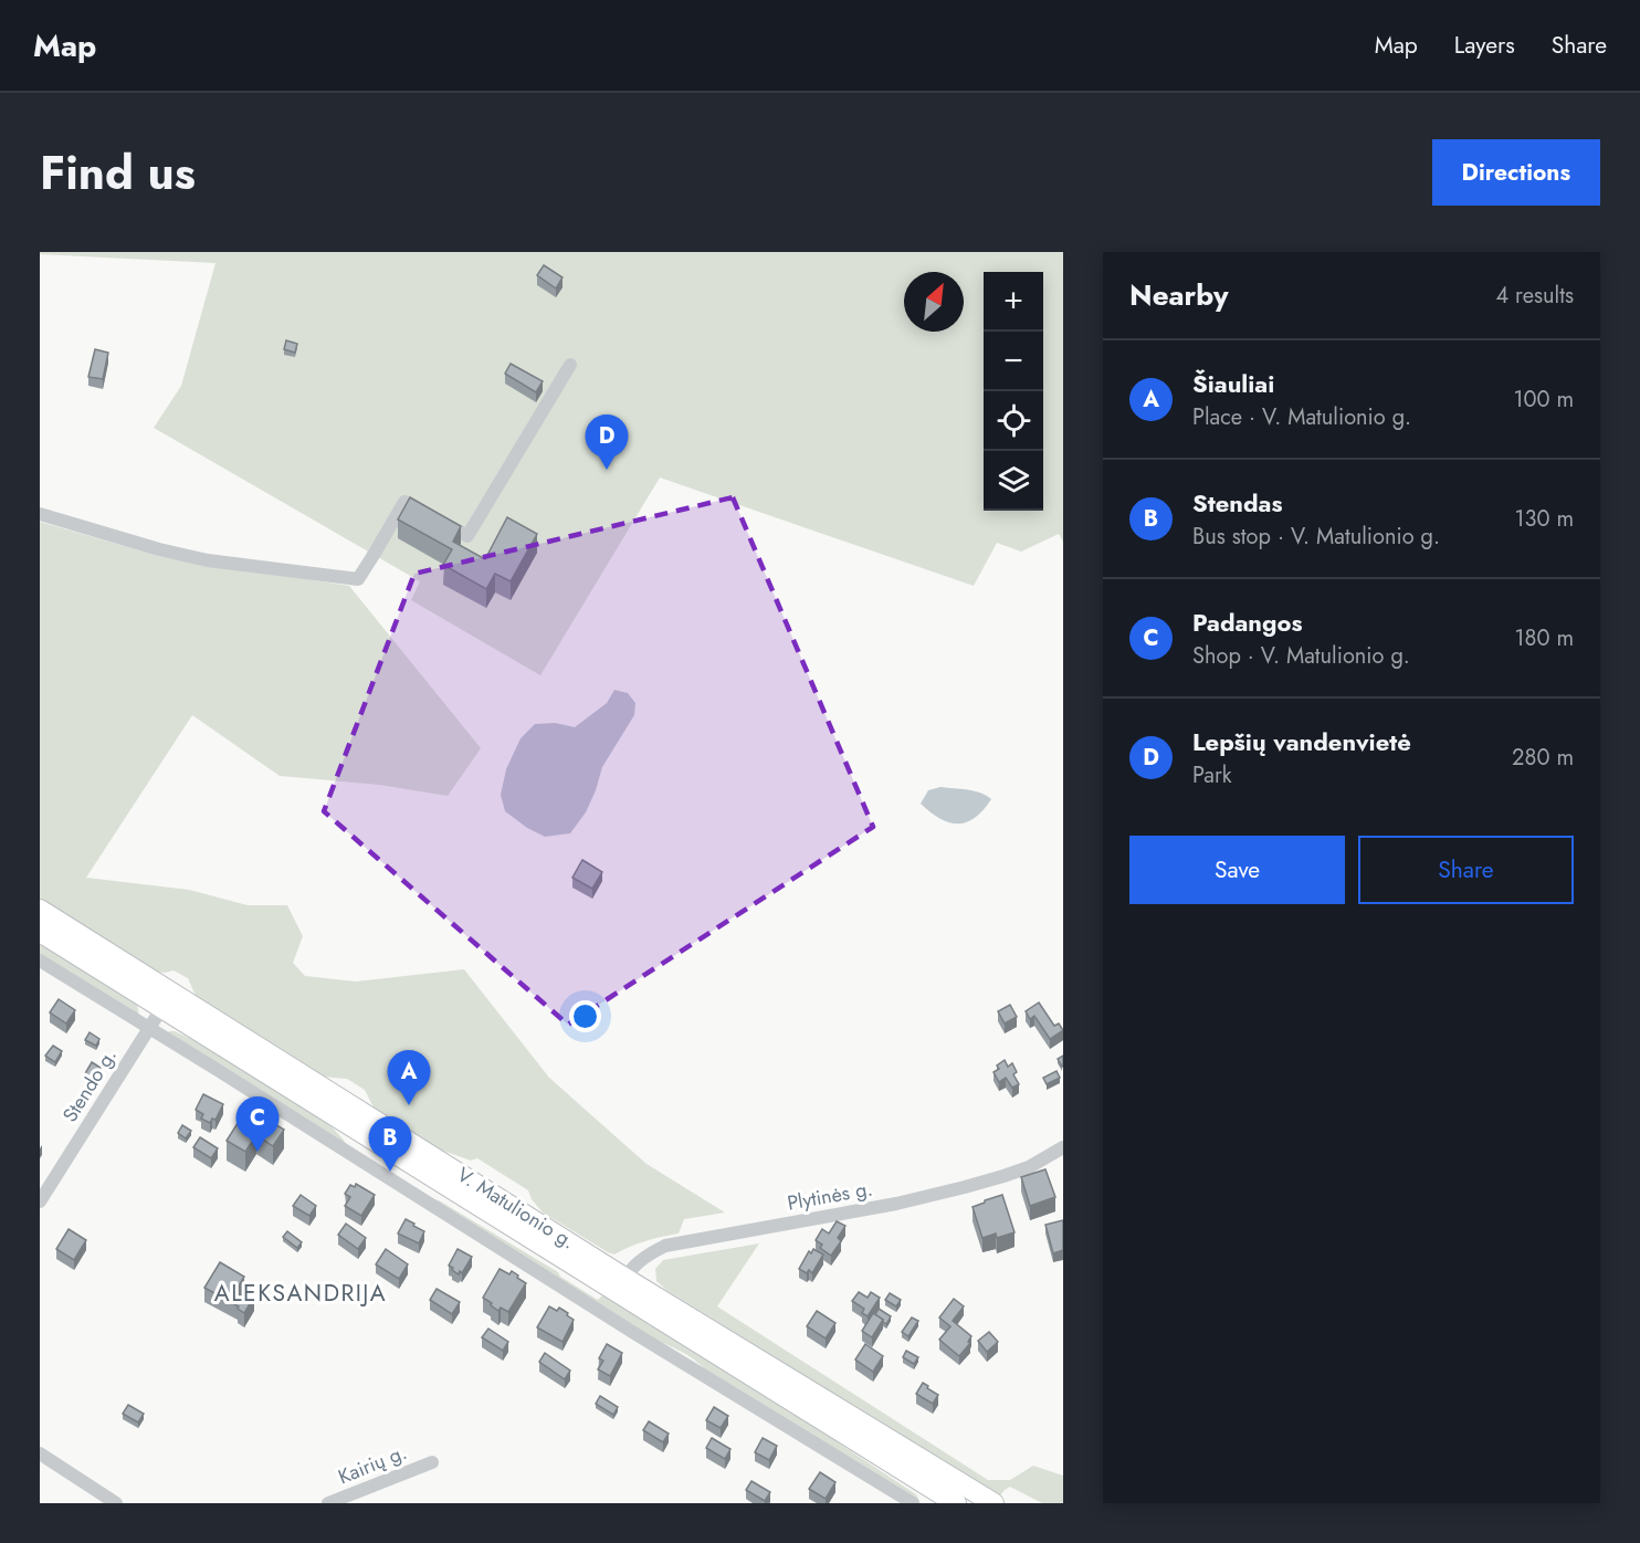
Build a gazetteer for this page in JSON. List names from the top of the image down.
{
  "streets": {
    "highway": ["V. Matulionio g."],
    "street": ["Stendo g.", "Plytinės g.", "Kairių g."]
  },
  "crossings": [
    ["Stendo g.", "V. Matulionio g."],
    ["Plytinės g.", "V. Matulionio g."]
  ],
  "districts": ["ALEKSANDRIJA"],
  "north": "top right",
  "page": {
    "header": "Map",
    "nav": ["Map", "Layers", "Share"],
    "title": "Find us",
    "buttons": [
      "Directions",
      ["Save", "Share"]
    ],
    "heading": ["Nearby", "4 results"],
    "map_buttons": ["+", "−"],
    "list": [
      {
        "mark": "A",
        "name": "Šiauliai",
        "note": "Place · V. Matulionio g.",
        "value": "100 m"
      },
      {
        "mark": "B",
        "name": "Stendas",
        "note": "Bus stop · V. Matulionio g.",
        "value": "130 m"
      },
      {
        "mark": "C",
        "name": "Padangos",
        "note": "Shop · V. Matulionio g.",
        "value": "180 m"
      },
      {
        "mark": "D",
        "name": "Lepšių vandenvietė",
        "note": "Park",
        "value": "280 m"
      }
    ],
    "pins": [
      "D",
      "A",
      "C",
      "B"
    ]
  }
}
